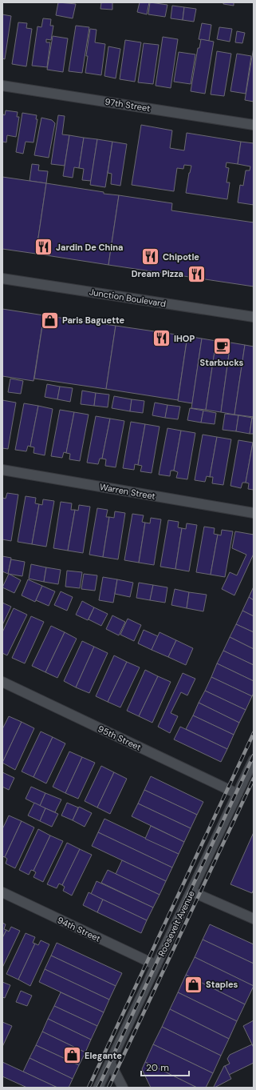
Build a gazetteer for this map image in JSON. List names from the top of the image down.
{
  "streets": {
    "street": [
      "97th Street",
      "Junction Boulevard",
      "Warren Street",
      "95th Street",
      "Roosevelt Avenue",
      "94th Street"
    ]
  },
  "crossings": [
    ["95th Street", "Roosevelt Avenue"],
    ["Roosevelt Avenue", "94th Street"]
  ],
  "places": {
    "restaurant": [
      "Jardin De China",
      "Chipotle",
      "Dream Pizza",
      "IHOP"
    ],
    "shop": ["Paris Baguette", "Staples", "Elegante"],
    "cafe": ["Starbucks"]
  },
  "scale_bar": "20 m"
}
